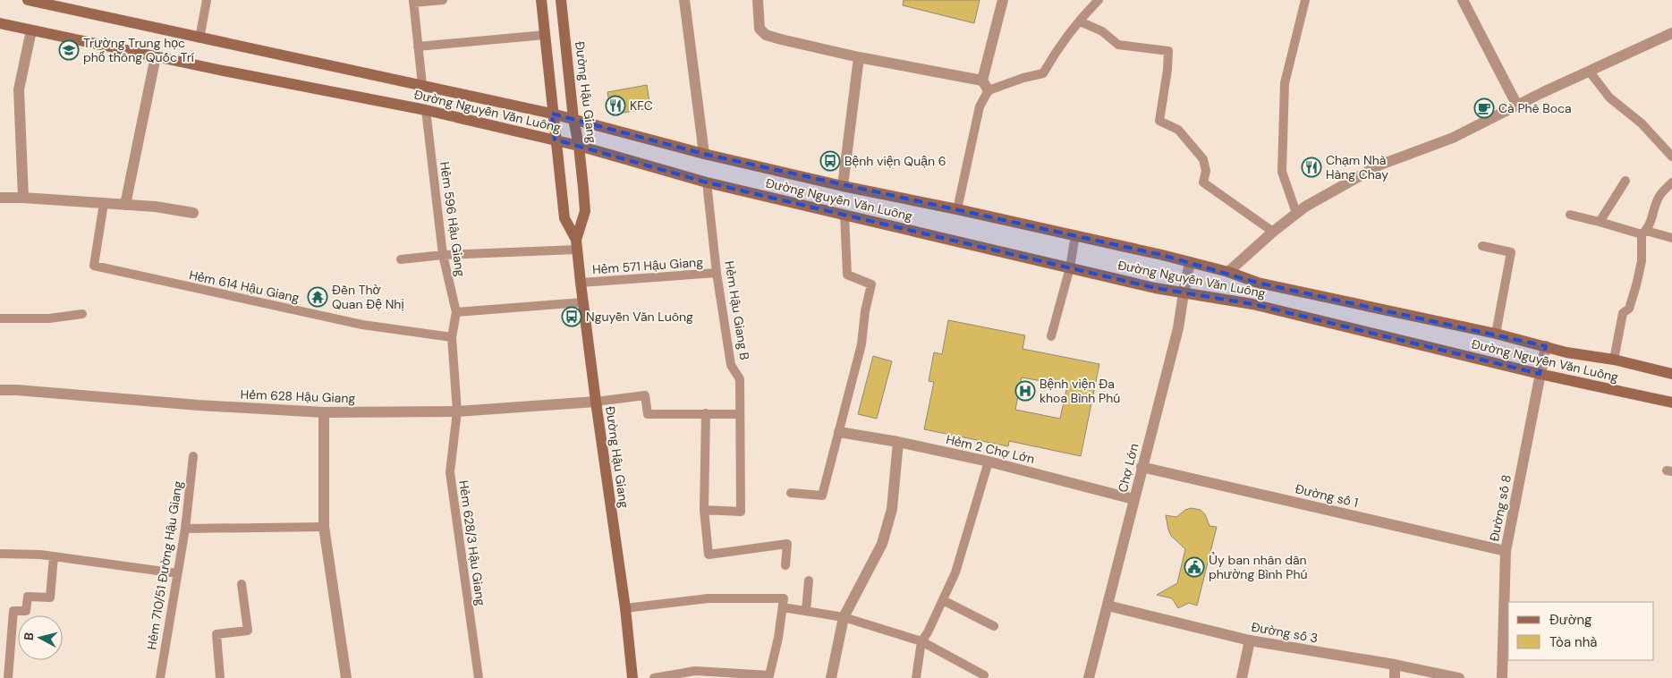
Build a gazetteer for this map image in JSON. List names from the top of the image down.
{
  "streets": {
    "main road": ["Đường Hậu Giang", "Đường Nguyễn Văn Luông"],
    "street": [
      "Hẻm 628 Hậu Giang",
      "Hẻm 2 Chợ Lớn",
      "Chợ Lớn",
      "Đường số 1",
      "Đường số 8",
      "Đường số 3"
    ],
    "lane": [
      "Hẻm 596 Hậu Giang",
      "Hẻm 571 Hậu Giang",
      "Hẻm 614 Hậu Giang",
      "Hẻm Hậu Giang B",
      "Hẻm 628/3 Hậu Giang",
      "Hẻm 710/51 Đường Hậu Giang"
    ]
  },
  "crossings": [
    ["Đường Hậu Giang", "Đường Nguyễn Văn Luông"],
    ["Đường Hậu Giang", "Hẻm 571 Hậu Giang"],
    ["Đường Hậu Giang", "Hẻm 628 Hậu Giang"],
    ["Đường Nguyễn Văn Luông", "Hẻm 596 Hậu Giang"],
    ["Đường Nguyễn Văn Luông", "Hẻm Hậu Giang B"],
    ["Đường Nguyễn Văn Luông", "Chợ Lớn"],
    ["Đường Nguyễn Văn Luông", "Đường số 8"],
    ["Hẻm 596 Hậu Giang", "Hẻm 614 Hậu Giang"],
    ["Hẻm 596 Hậu Giang", "Hẻm 628 Hậu Giang"],
    ["Hẻm 596 Hậu Giang", "Hẻm 628/3 Hậu Giang"],
    ["Hẻm 571 Hậu Giang", "Hẻm Hậu Giang B"],
    ["Hẻm 628 Hậu Giang", "Hẻm 628/3 Hậu Giang"],
    ["Hẻm 2 Chợ Lớn", "Chợ Lớn"],
    ["Chợ Lớn", "Đường số 1"],
    ["Chợ Lớn", "Đường số 3"],
    ["Đường số 1", "Đường số 8"]
  ],
  "places": {
    "school or university": ["Trường Trung học phổ thông Quốc Trí"],
    "restaurant": ["KFC", "Chạm Nhà Hàng Chay"],
    "cafe": ["Cà Phê Boca"],
    "bus stop": ["Bệnh viện Quận 6", "Nguyễn Văn Luông"],
    "temple": ["Đền Thờ Quan Đệ Nhị"],
    "hospital": ["Bệnh viện Đa khoa Bình Phú"],
    "public building": ["Ủy ban nhân dân phường Bình Phú"]
  },
  "legend": ["Đường", "Tòa nhà"],
  "north": "left"
}
